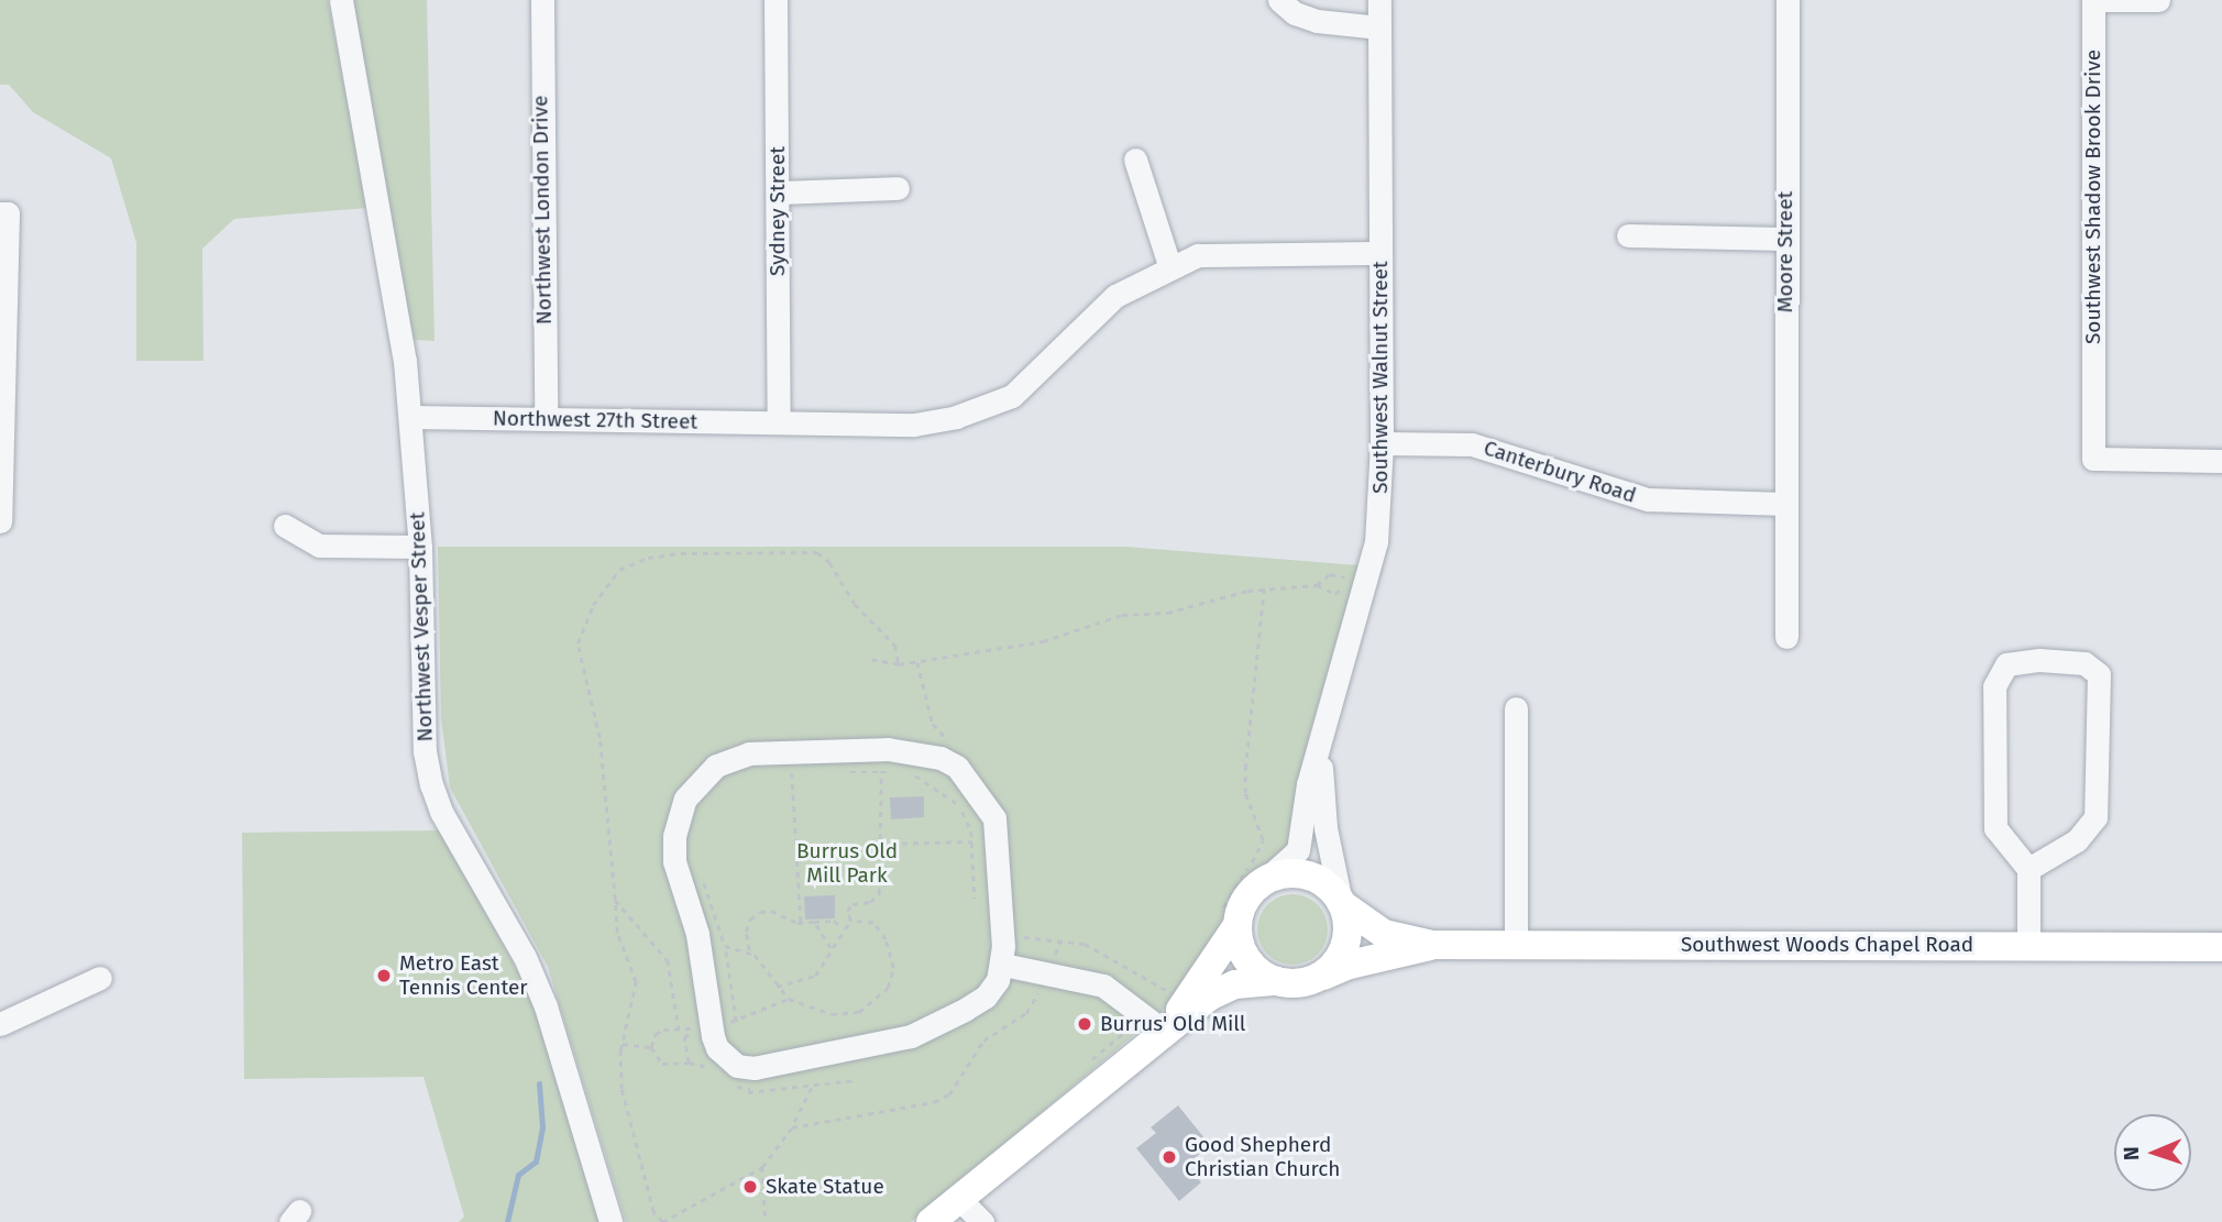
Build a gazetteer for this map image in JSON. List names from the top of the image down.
{
  "streets": {
    "main road": ["Southwest Woods Chapel Road"],
    "street": [
      "Southwest Shadow Brook Drive",
      "Northwest London Drive",
      "Sydney Street",
      "Moore Street",
      "Southwest Walnut Street",
      "Northwest 27th Street",
      "Canterbury Road",
      "Northwest Vesper Street"
    ]
  },
  "crossings": [
    ["Northwest London Drive", "Northwest 27th Street"],
    ["Sydney Street", "Northwest 27th Street"],
    ["Moore Street", "Canterbury Road"],
    ["Southwest Walnut Street", "Northwest 27th Street"],
    ["Southwest Walnut Street", "Canterbury Road"],
    ["Southwest Walnut Street", "Southwest Woods Chapel Road"],
    ["Northwest 27th Street", "Northwest Vesper Street"]
  ],
  "parks": ["Burrus Old Mill Park"],
  "places": [
    "Metro East Tennis Center",
    "Burrus' Old Mill",
    "Good Shepherd Christian Church",
    "Skate Statue"
  ],
  "north": "left"
}
